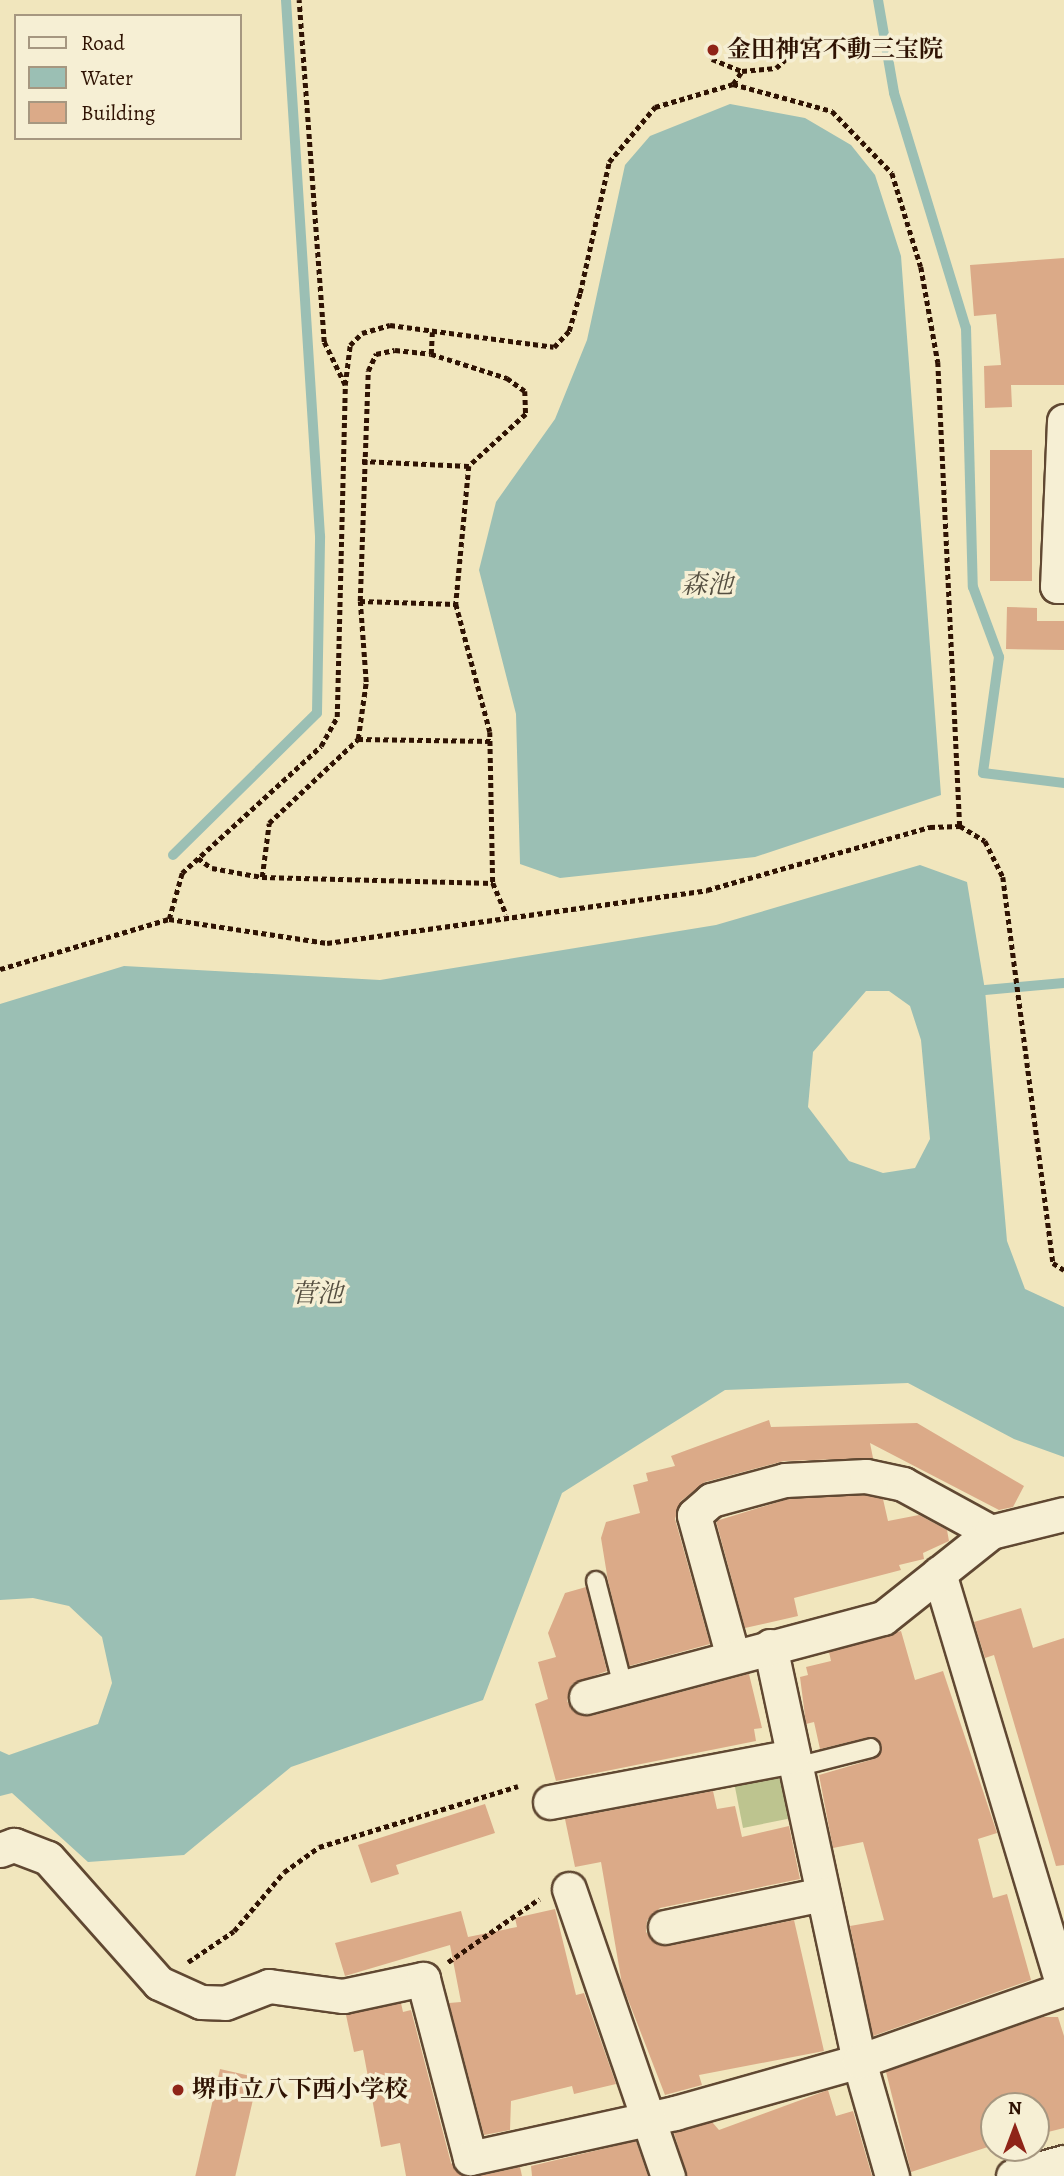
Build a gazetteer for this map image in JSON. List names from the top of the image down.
{
  "water": ["森池", "菅池"],
  "places": ["金田神宮不動三宝院", "堺市立八下西小学校"],
  "legend": ["Road", "Water", "Building"],
  "north": "top"
}
